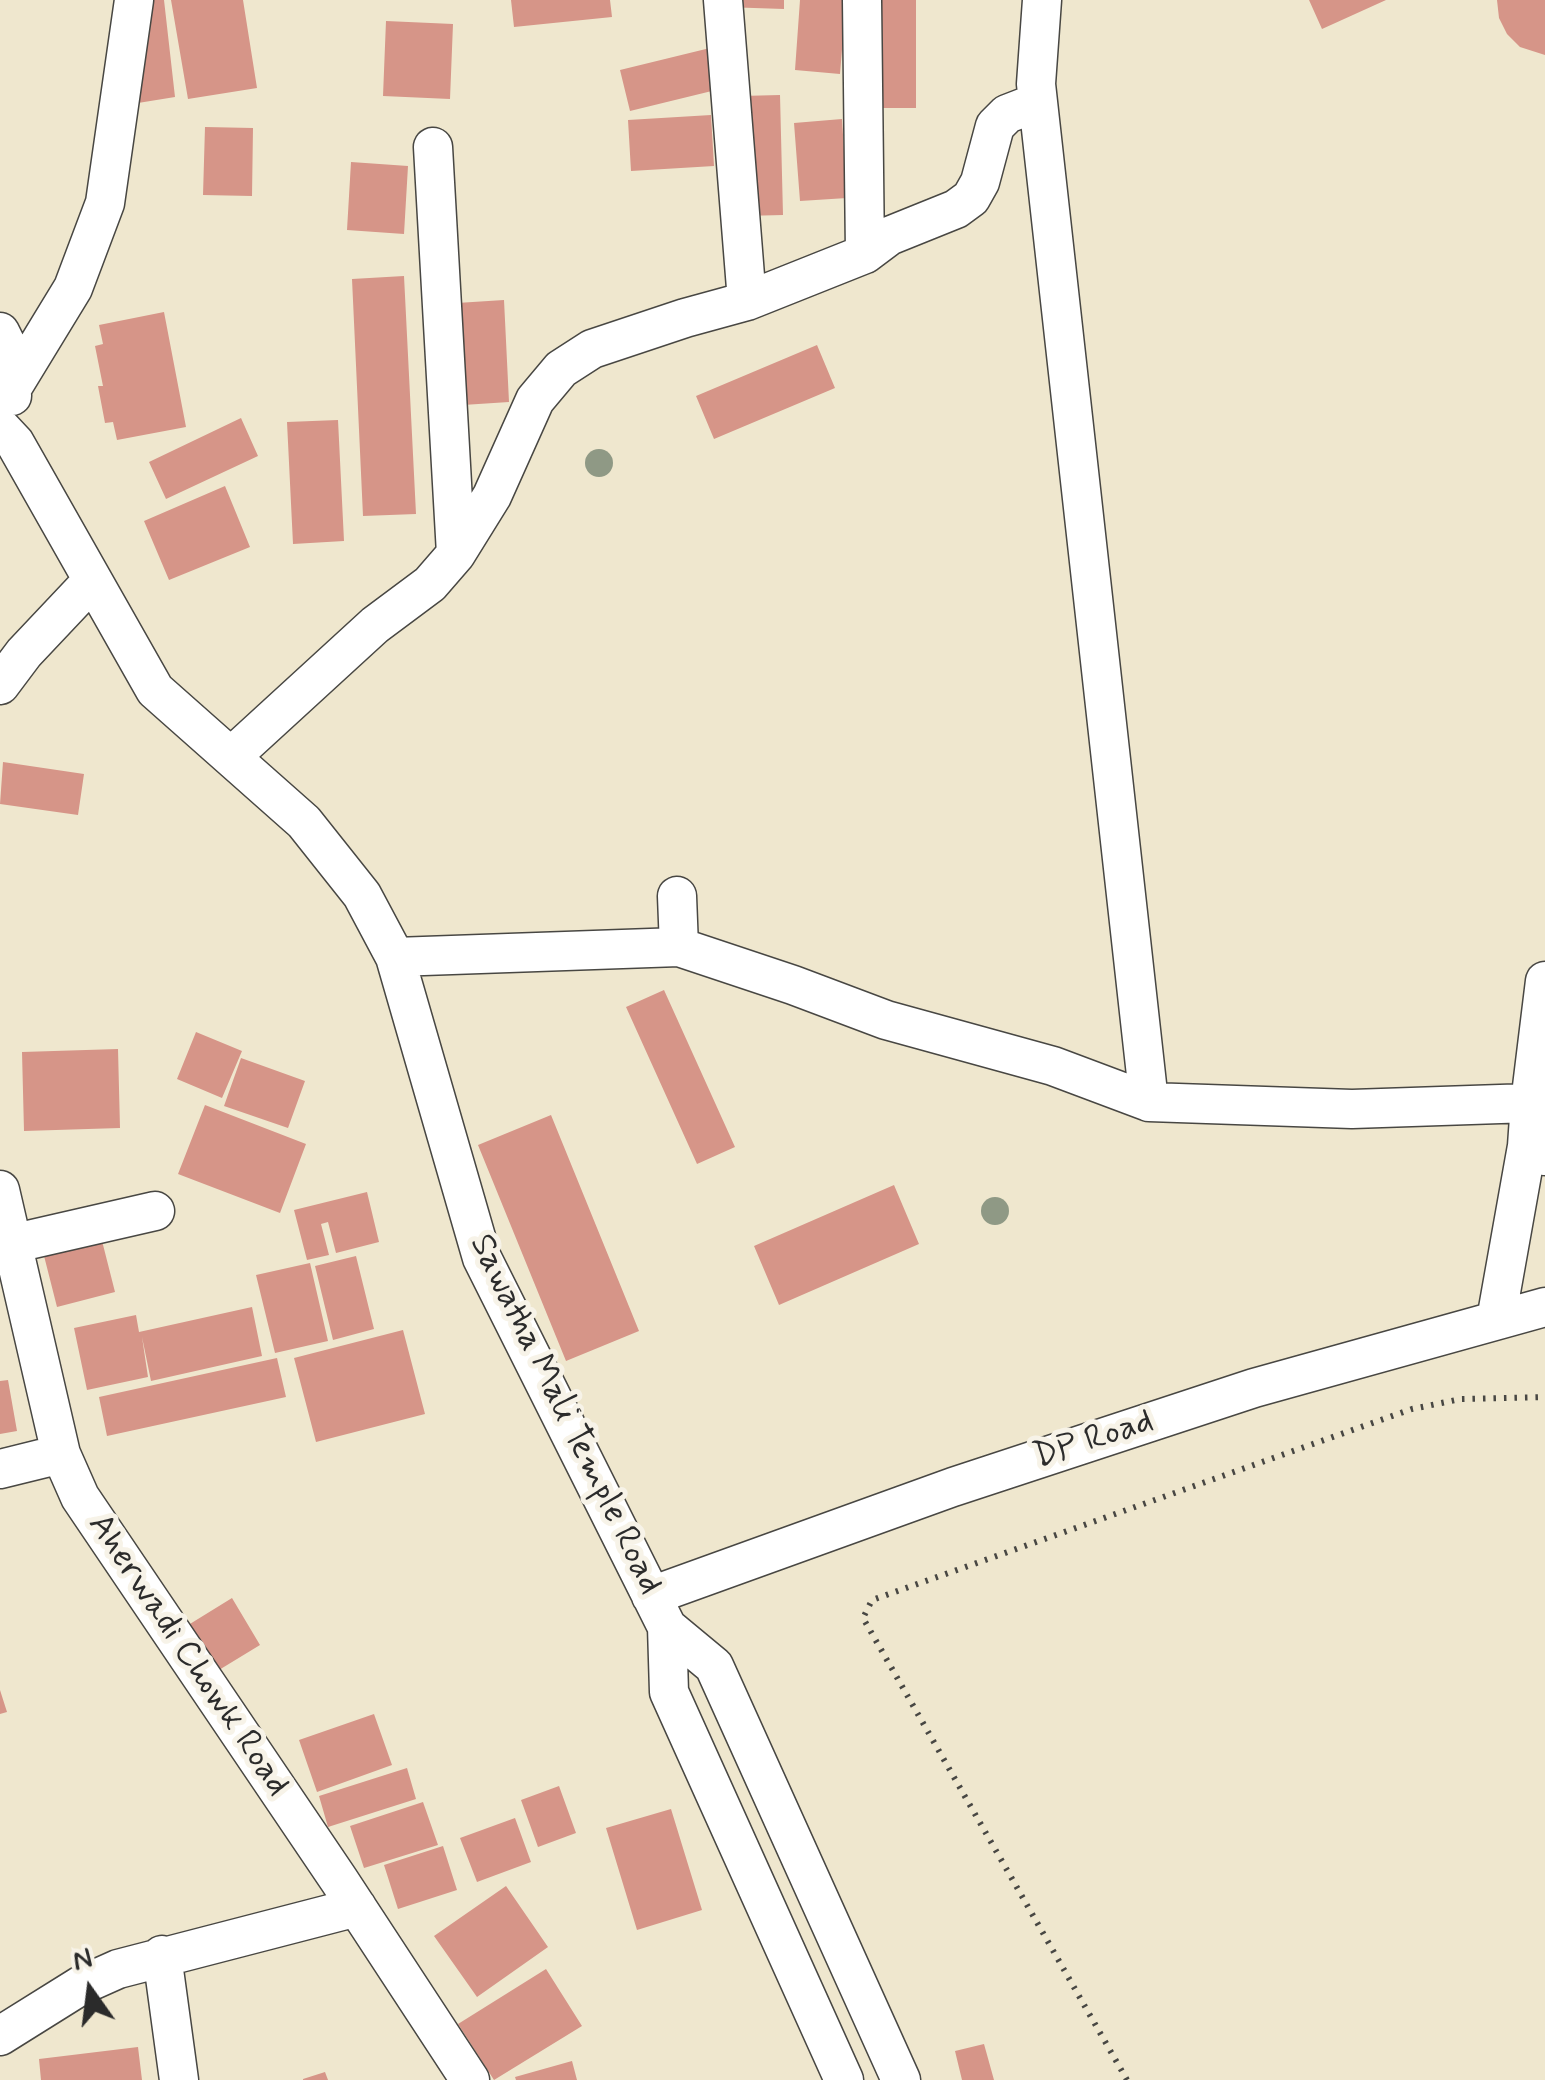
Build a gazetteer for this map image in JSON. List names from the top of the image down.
{
  "streets": {
    "street": ["Sawatha Mali Temple Road", "DP Road", "Aherwadi Chowk Road"]
  },
  "crossings": [
    ["Sawatha Mali Temple Road", "DP Road"]
  ],
  "north": "top"
}
